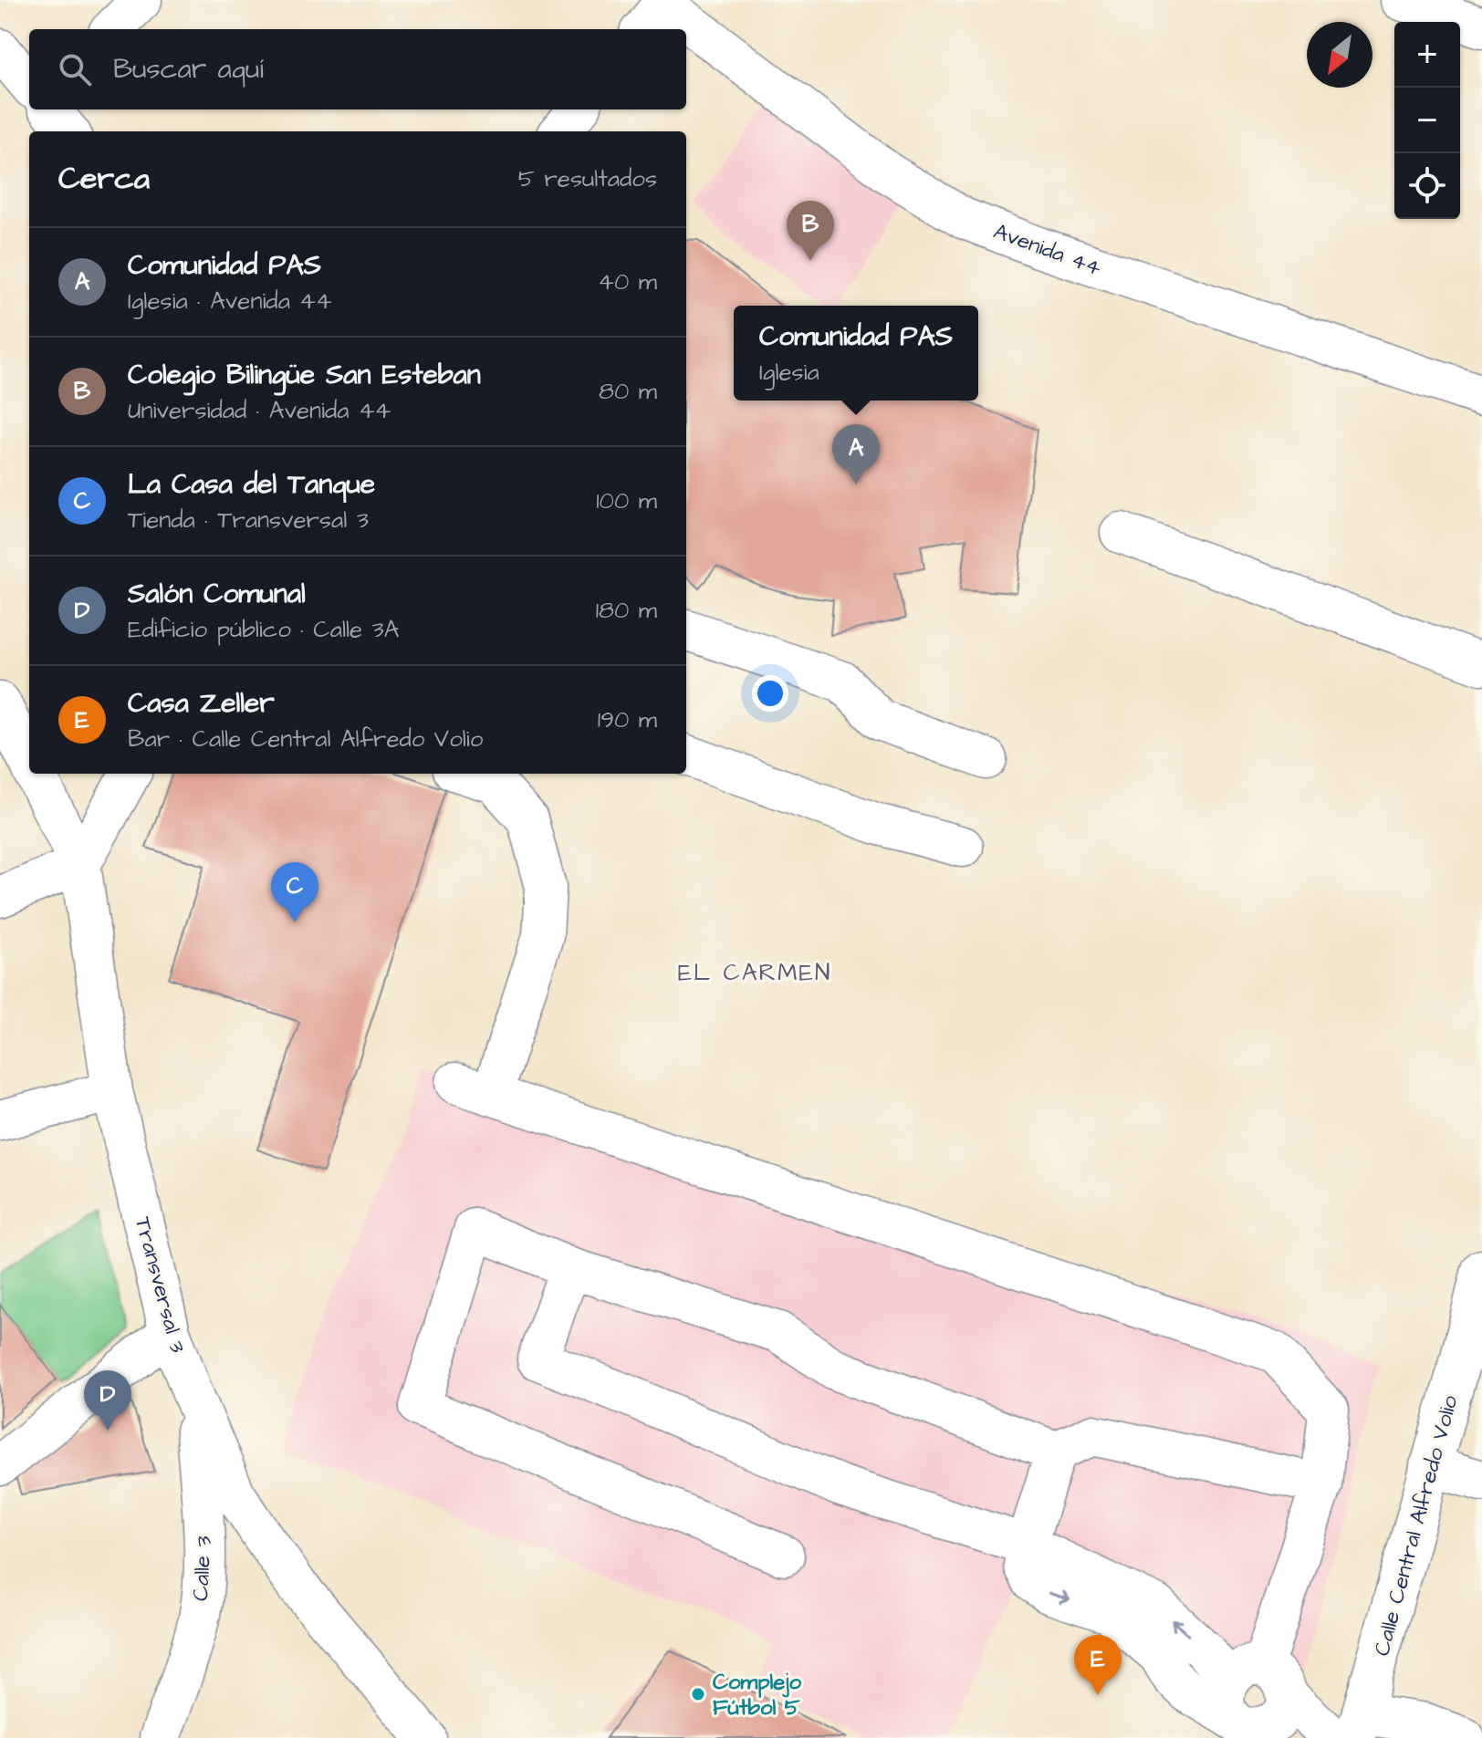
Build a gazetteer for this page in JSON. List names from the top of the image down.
{
  "streets": {
    "street": [
      "Avenida 44",
      "Transversal 3",
      "Calle Central Alfredo Volio",
      "Calle 3"
    ]
  },
  "crossings": [
    ["Transversal 3", "Calle 3"]
  ],
  "districts": ["EL CARMEN"],
  "places": ["Complejo Fútbol 5"],
  "north": "bottom left",
  "page": {
    "map_buttons": ["+", "−"],
    "search": "Buscar aquí",
    "heading": ["Cerca", "5 resultados"],
    "pins": [
      "B",
      "A",
      "C",
      "D",
      "E"
    ],
    "list": [
      {
        "mark": "A",
        "name": "Comunidad PAS",
        "note": "Iglesia · Avenida 44",
        "value": "40 m"
      },
      {
        "mark": "B",
        "name": "Colegio Bilingüe San Esteban",
        "note": "Universidad · Avenida 44",
        "value": "80 m"
      },
      {
        "mark": "C",
        "name": "La Casa del Tanque",
        "note": "Tienda · Transversal 3",
        "value": "100 m"
      },
      {
        "mark": "D",
        "name": "Salón Comunal",
        "note": "Edificio público · Calle 3A",
        "value": "180 m"
      },
      {
        "mark": "E",
        "name": "Casa Zeller",
        "note": "Bar · Calle Central Alfredo Volio",
        "value": "190 m"
      }
    ],
    "popup": ["Comunidad PAS", "Iglesia"]
  }
}
